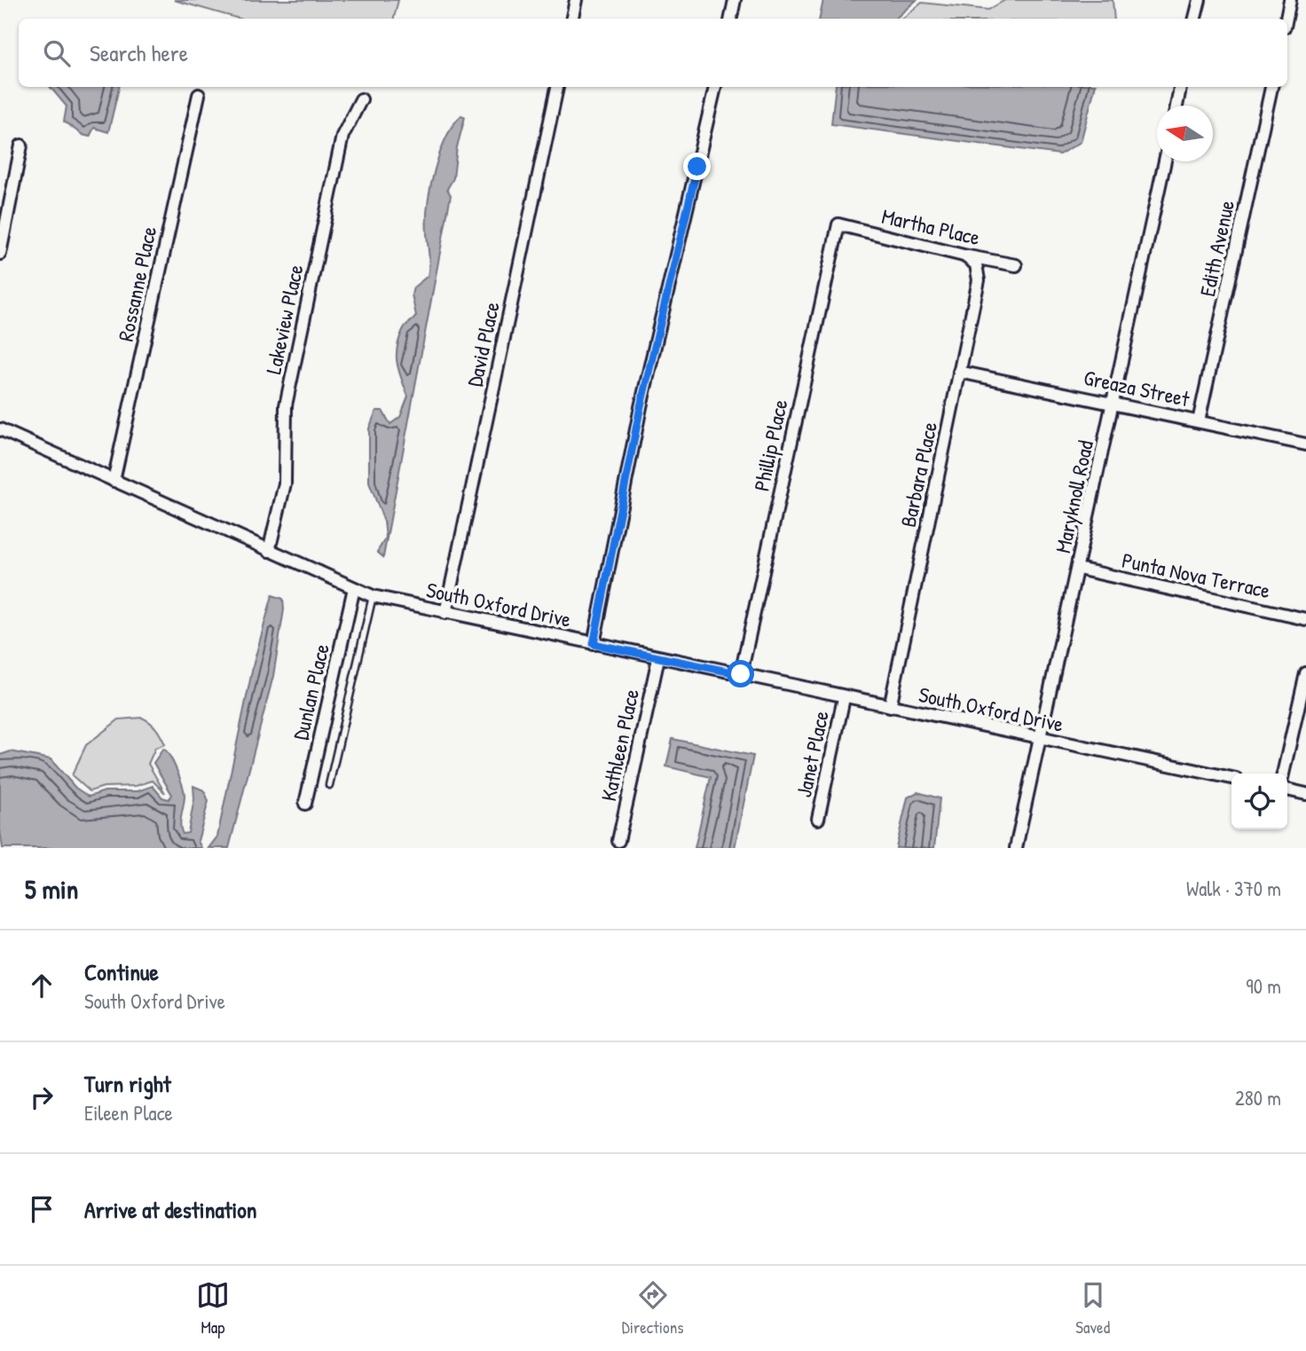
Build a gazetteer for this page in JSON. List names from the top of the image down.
{
  "streets": {
    "street": [
      "Martha Place",
      "Edith Avenue",
      "Rossanne Place",
      "Lakeview Place",
      "David Place",
      "Greaza Street",
      "Phillip Place",
      "Barbara Place",
      "Maryknoll Road",
      "Punta Nova Terrace",
      "South Oxford Drive",
      "Dunlan Place",
      "Kathleen Place",
      "Janet Place"
    ]
  },
  "crossings": [
    ["Martha Place", "Phillip Place"],
    ["Martha Place", "Barbara Place"],
    ["Edith Avenue", "Greaza Street"],
    ["Rossanne Place", "South Oxford Drive"],
    ["Lakeview Place", "South Oxford Drive"],
    ["David Place", "South Oxford Drive"],
    ["Greaza Street", "Barbara Place"],
    ["Greaza Street", "Maryknoll Road"],
    ["Phillip Place", "South Oxford Drive"],
    ["Barbara Place", "South Oxford Drive"],
    ["Maryknoll Road", "Punta Nova Terrace"],
    ["Maryknoll Road", "South Oxford Drive"],
    ["South Oxford Drive", "Dunlan Place"],
    ["South Oxford Drive", "Kathleen Place"],
    ["South Oxford Drive", "Janet Place"]
  ],
  "north": "left",
  "page": {
    "search": "Search here",
    "heading": ["5 min", "Walk · 370 m"],
    "list": [
      ["Continue", "South Oxford Drive", "90 m"],
      ["Turn right", "Eileen Place", "280 m"],
      "Arrive at destination"
    ],
    "nav": ["Map", "Directions", "Saved"]
  }
}
